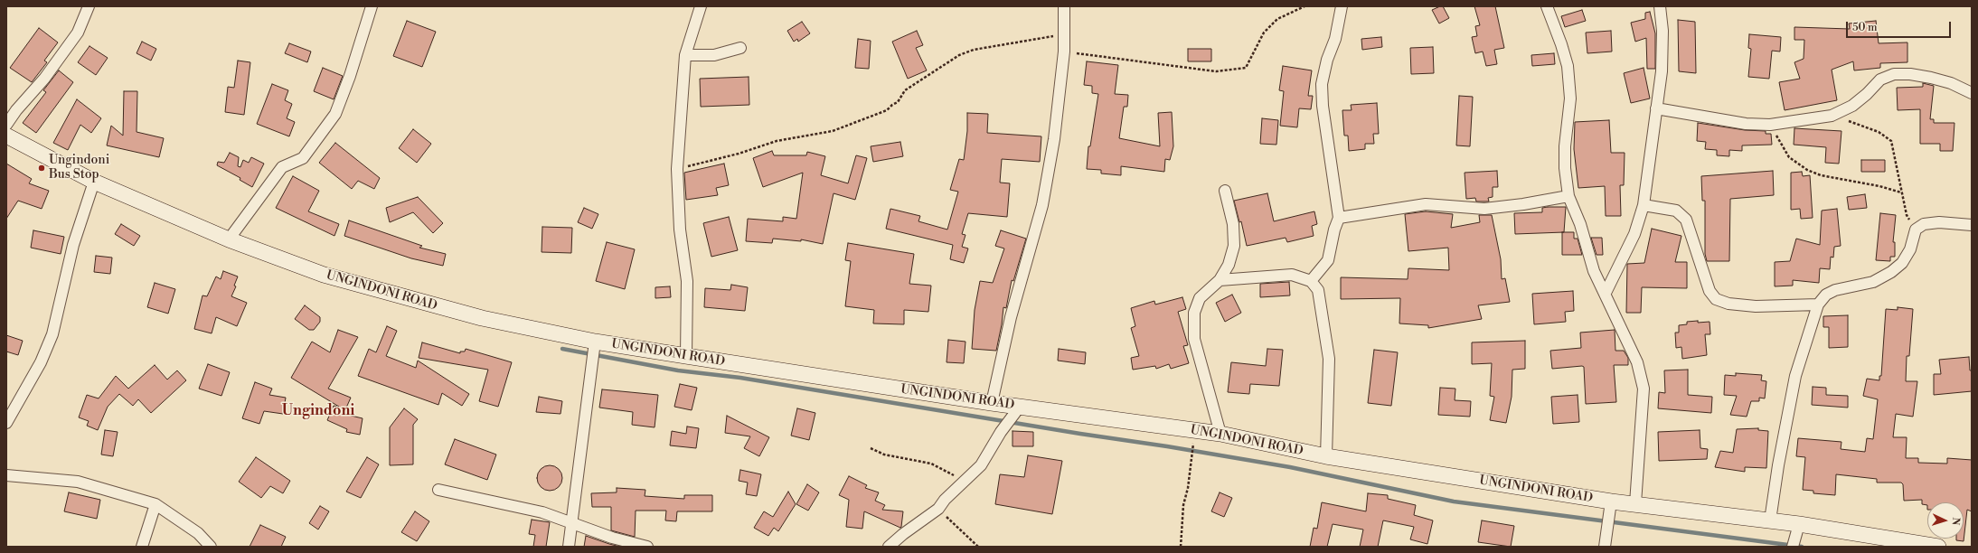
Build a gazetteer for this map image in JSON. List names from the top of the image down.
{
  "streets": {
    "main road": ["UNGINDONI ROAD"]
  },
  "districts": ["Ungindoni"],
  "places": ["Ungindoni Bus Stop"],
  "scale_bar": "50 m",
  "north": "right"
}
